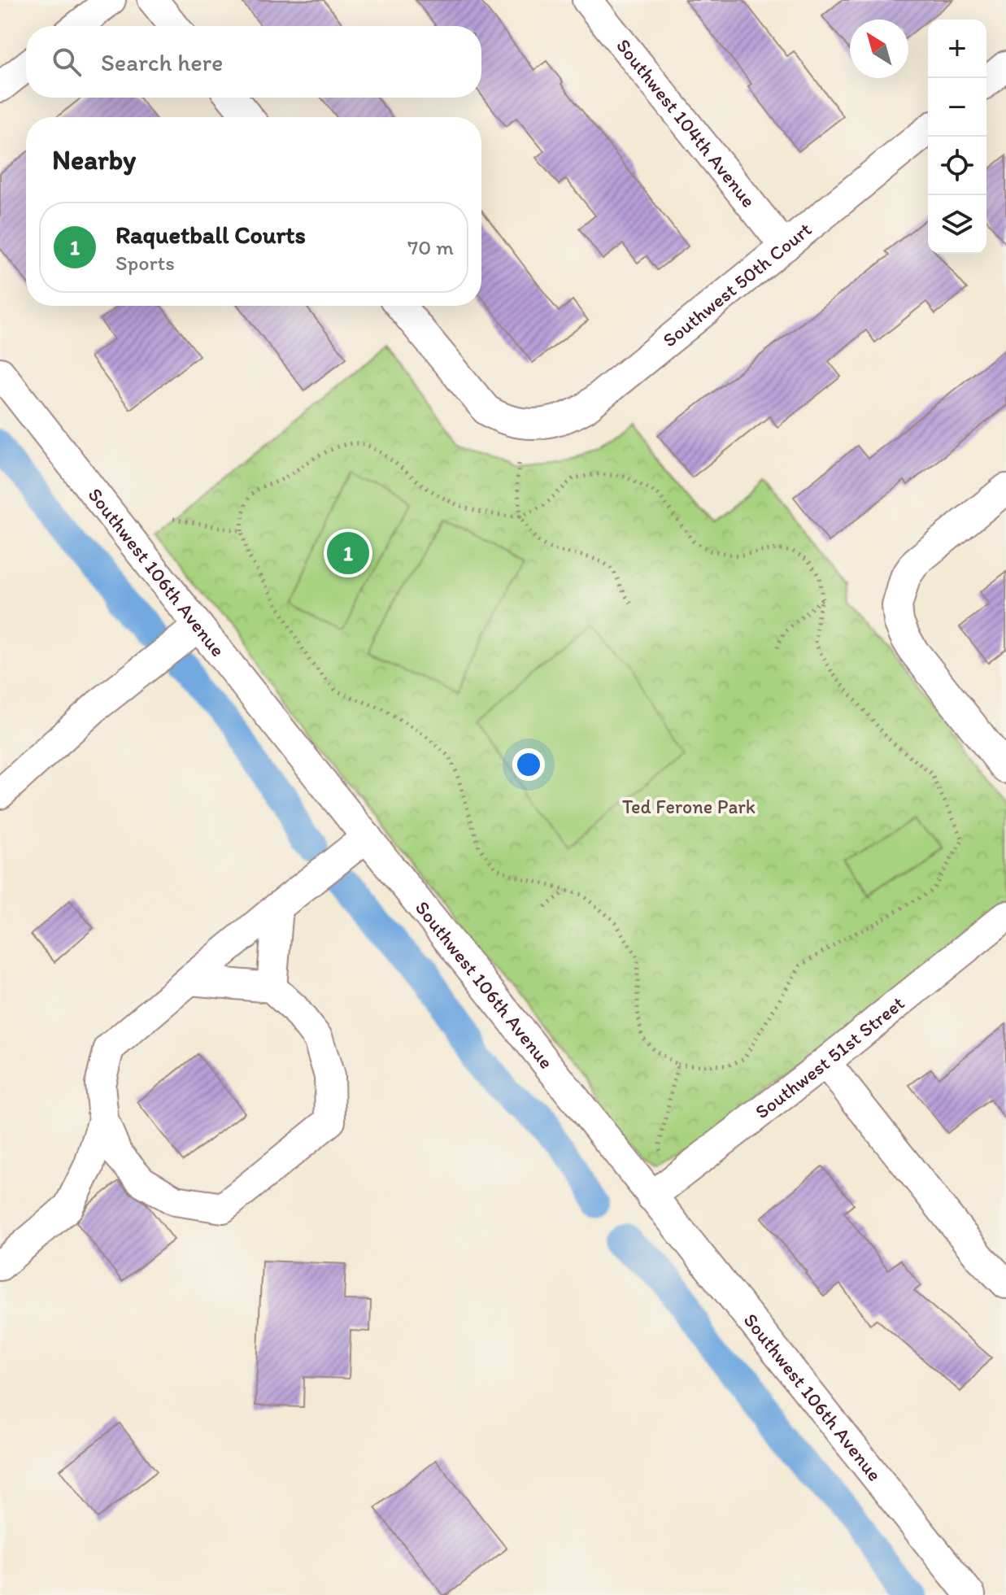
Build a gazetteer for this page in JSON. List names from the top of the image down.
{
  "streets": {
    "street": [
      "Southwest 104th Avenue",
      "Southwest 50th Court",
      "Southwest 106th Avenue",
      "Southwest 51st Street"
    ]
  },
  "crossings": [
    ["Southwest 104th Avenue", "Southwest 50th Court"],
    ["Southwest 106th Avenue", "Southwest 51st Street"]
  ],
  "parks": ["Ted Ferone Park"],
  "north": "top left",
  "page": {
    "map_buttons": ["+", "−"],
    "search": "Search here",
    "heading": "Nearby",
    "list": [
      {
        "mark": "1",
        "name": "Raquetball Courts",
        "note": "Sports",
        "value": "70 m"
      }
    ],
    "pins": "1"
  }
}
